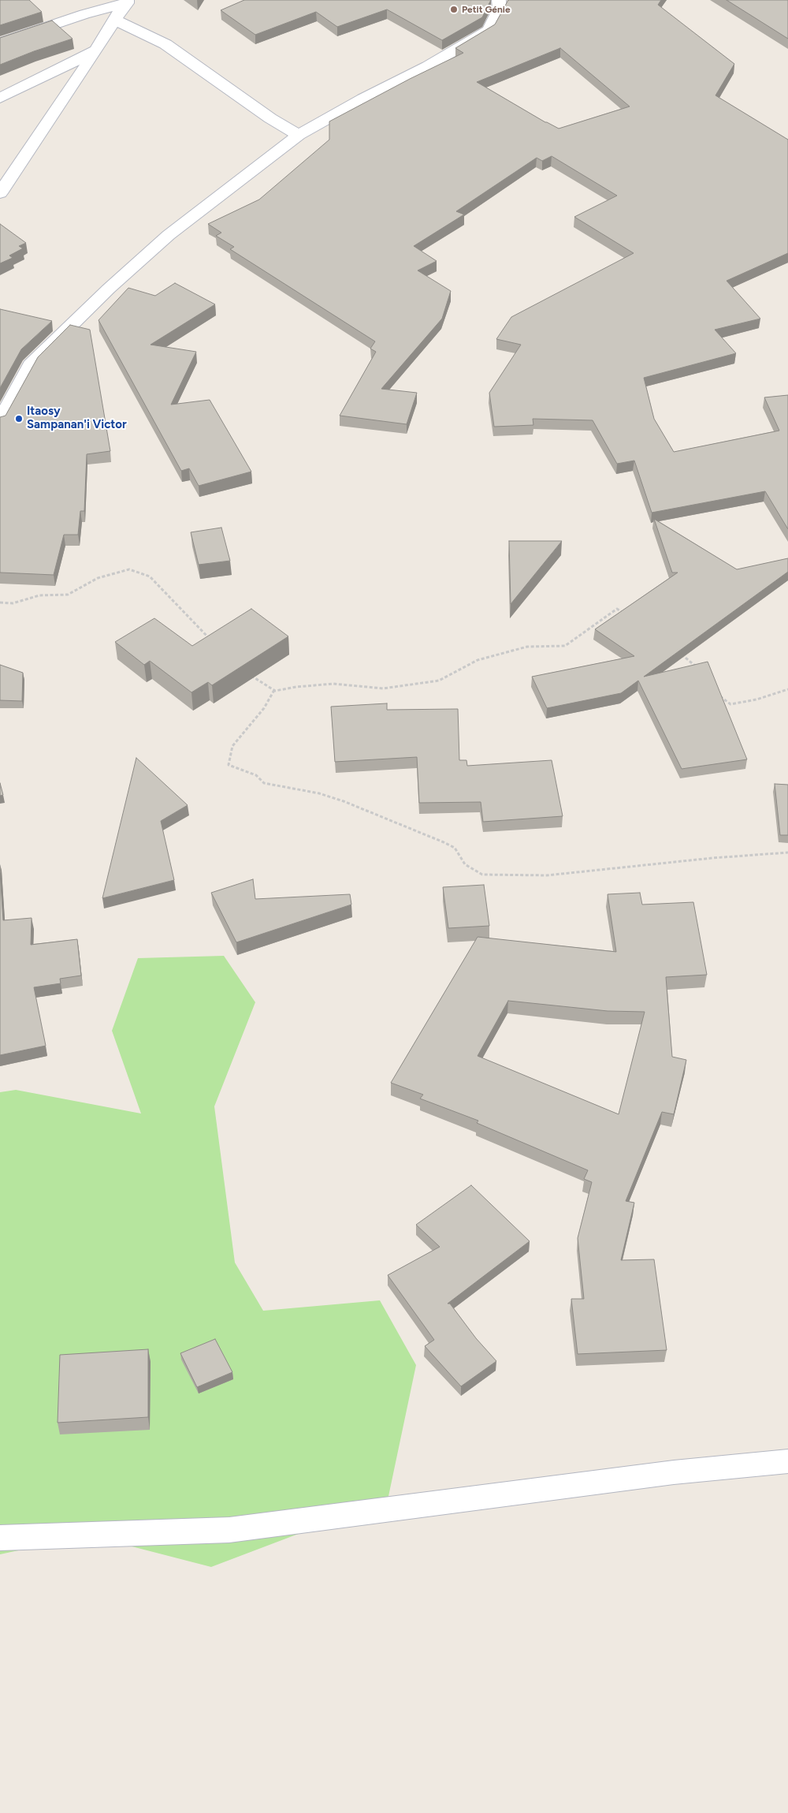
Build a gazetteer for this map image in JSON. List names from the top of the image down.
{
  "places": ["Petit Génie", "Itaosy Sampanan'i Victor"]
}
